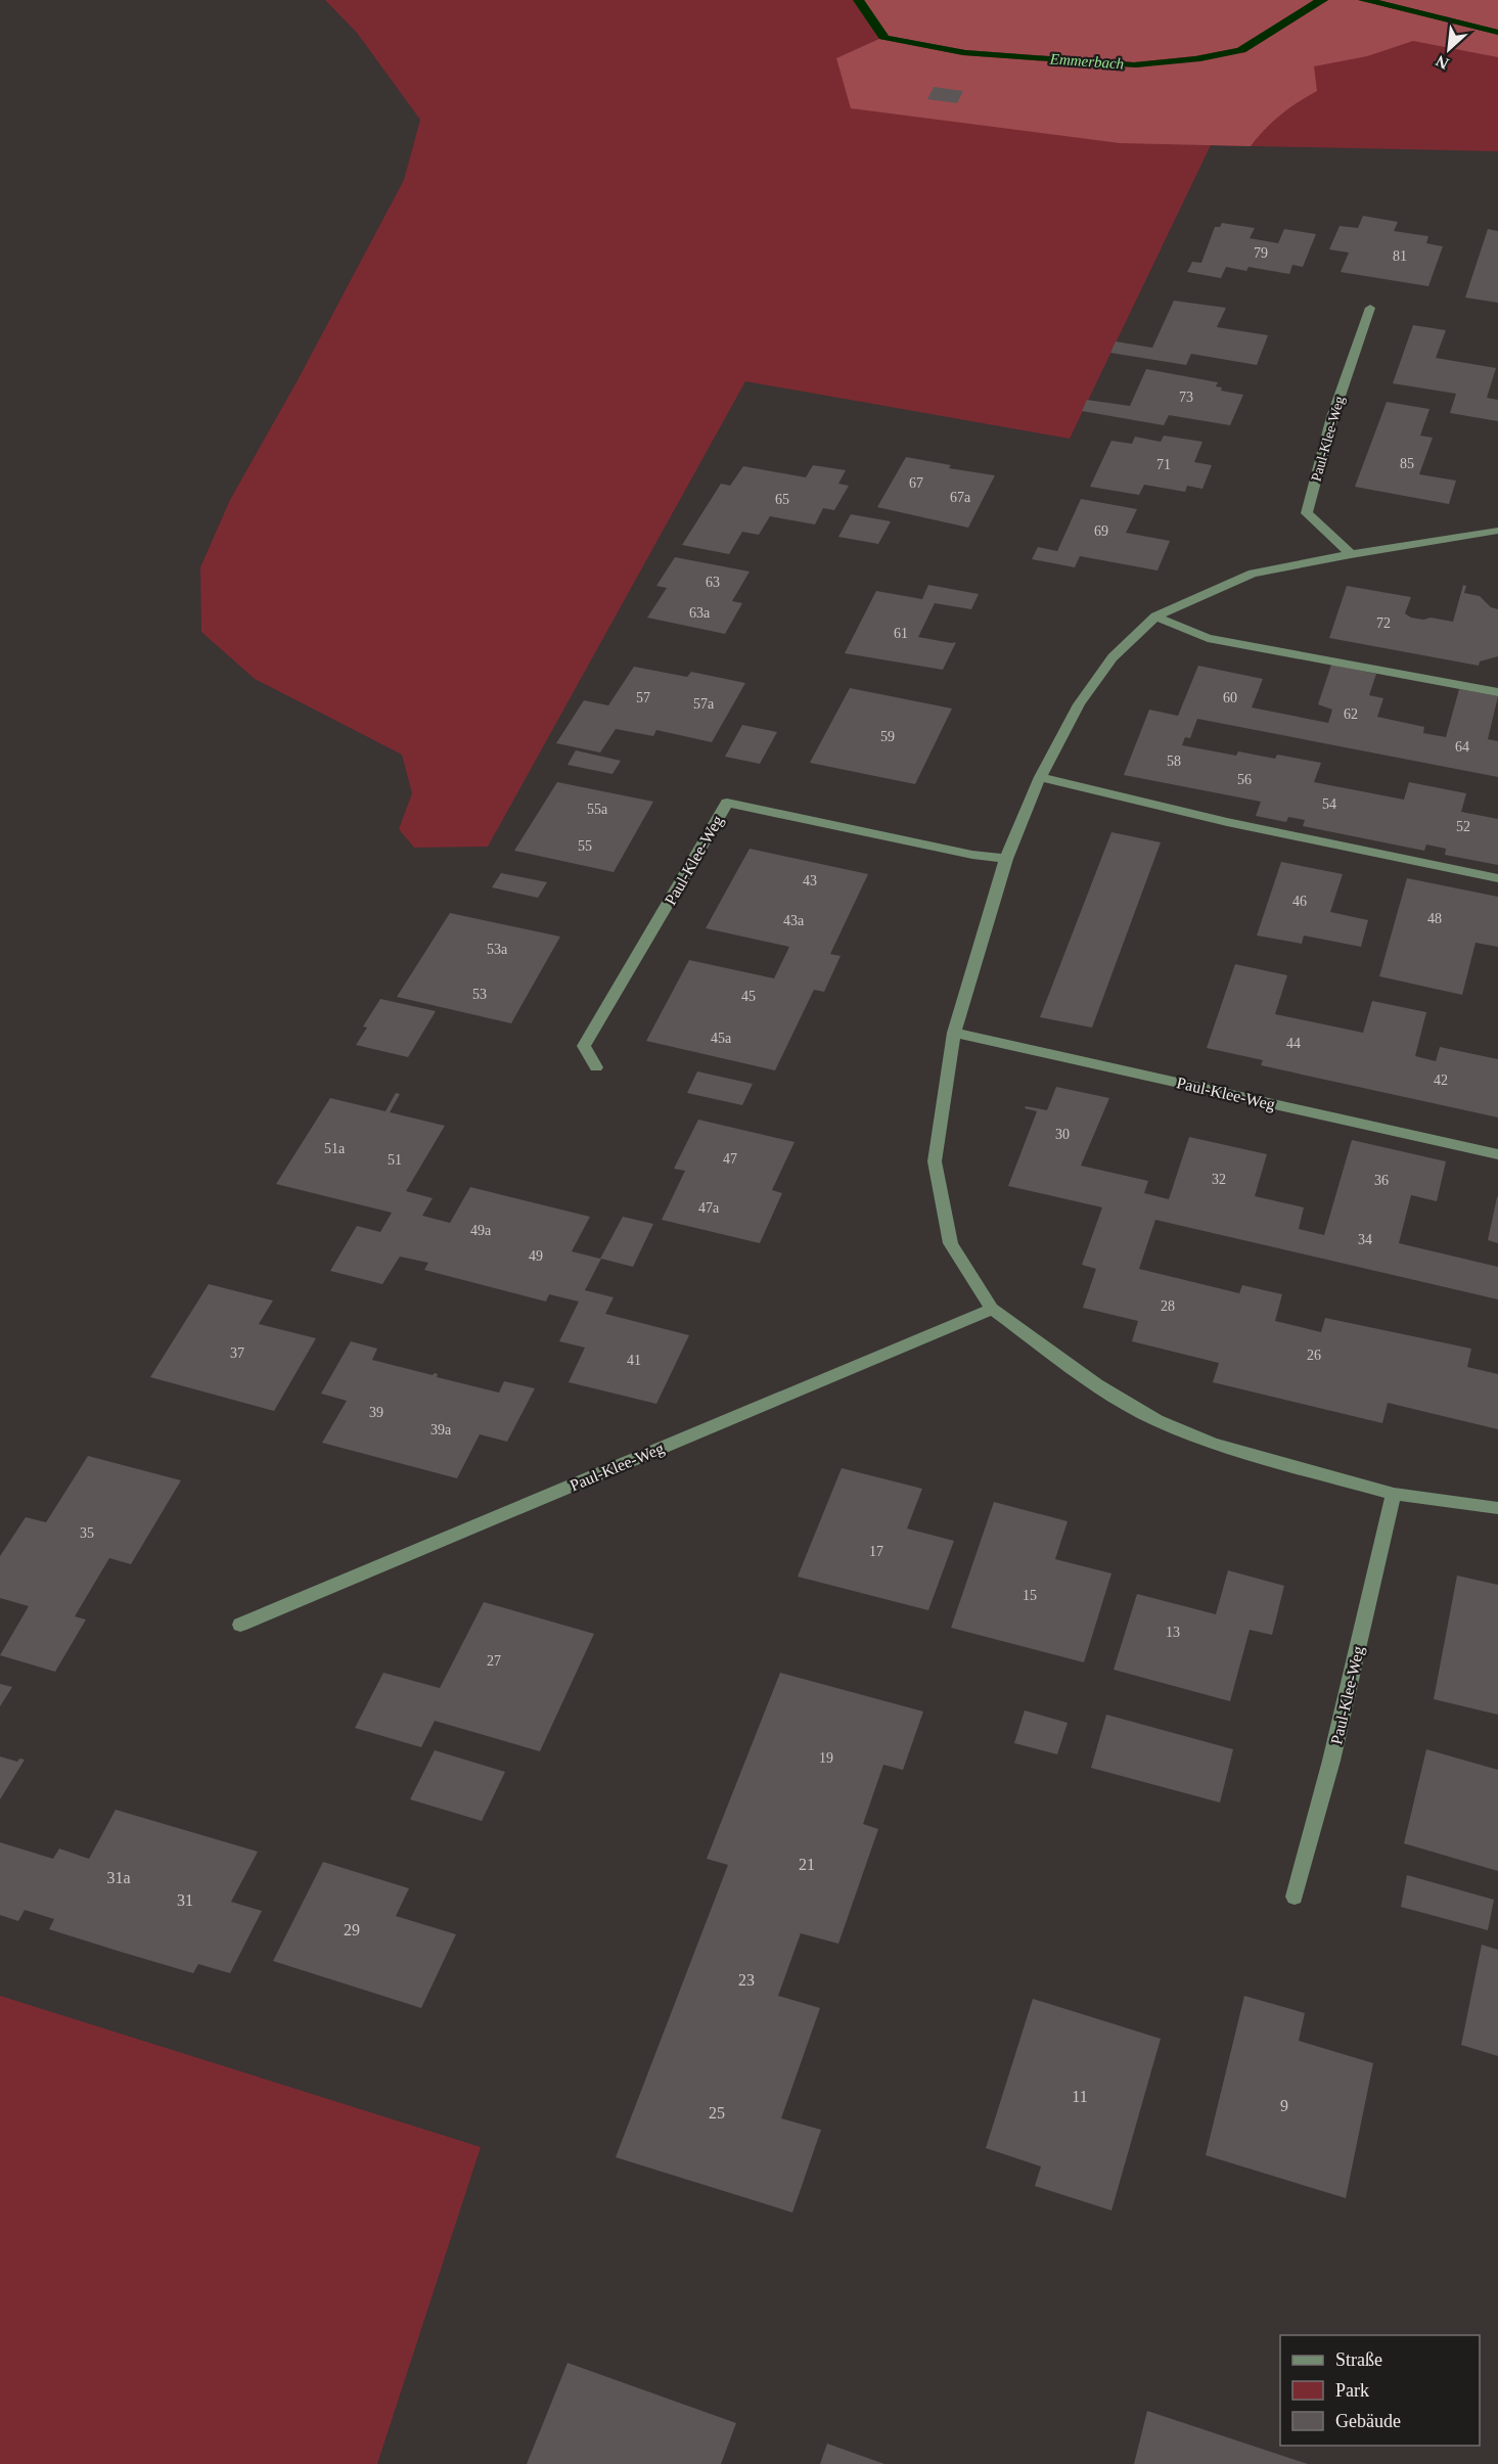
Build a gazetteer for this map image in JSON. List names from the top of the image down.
{
  "streets": {
    "street": ["Paul-Klee-Weg"]
  },
  "water": ["Emmerbach"],
  "house_numbers": [
    "79",
    "81",
    "73",
    "85",
    "71",
    "67",
    "67a",
    "65",
    "69",
    "63",
    "63a",
    "72",
    "61",
    "57",
    "60",
    "57a",
    "62",
    "59",
    "64",
    "58",
    "56",
    "54",
    "55a",
    "52",
    "55",
    "43",
    "46",
    "48",
    "43a",
    "53a",
    "53",
    "45",
    "45a",
    "44",
    "42",
    "30",
    "51a",
    "47",
    "51",
    "32",
    "36",
    "47a",
    "49a",
    "34",
    "49",
    "28",
    "37",
    "26",
    "41",
    "39",
    "39a",
    "35",
    "17",
    "15",
    "13",
    "27",
    "19",
    "21",
    "31a",
    "31",
    "29",
    "23",
    "11",
    "9",
    "25"
  ],
  "legend": ["Straße", "Park", "Gebäude"],
  "north": "bottom left"
}
